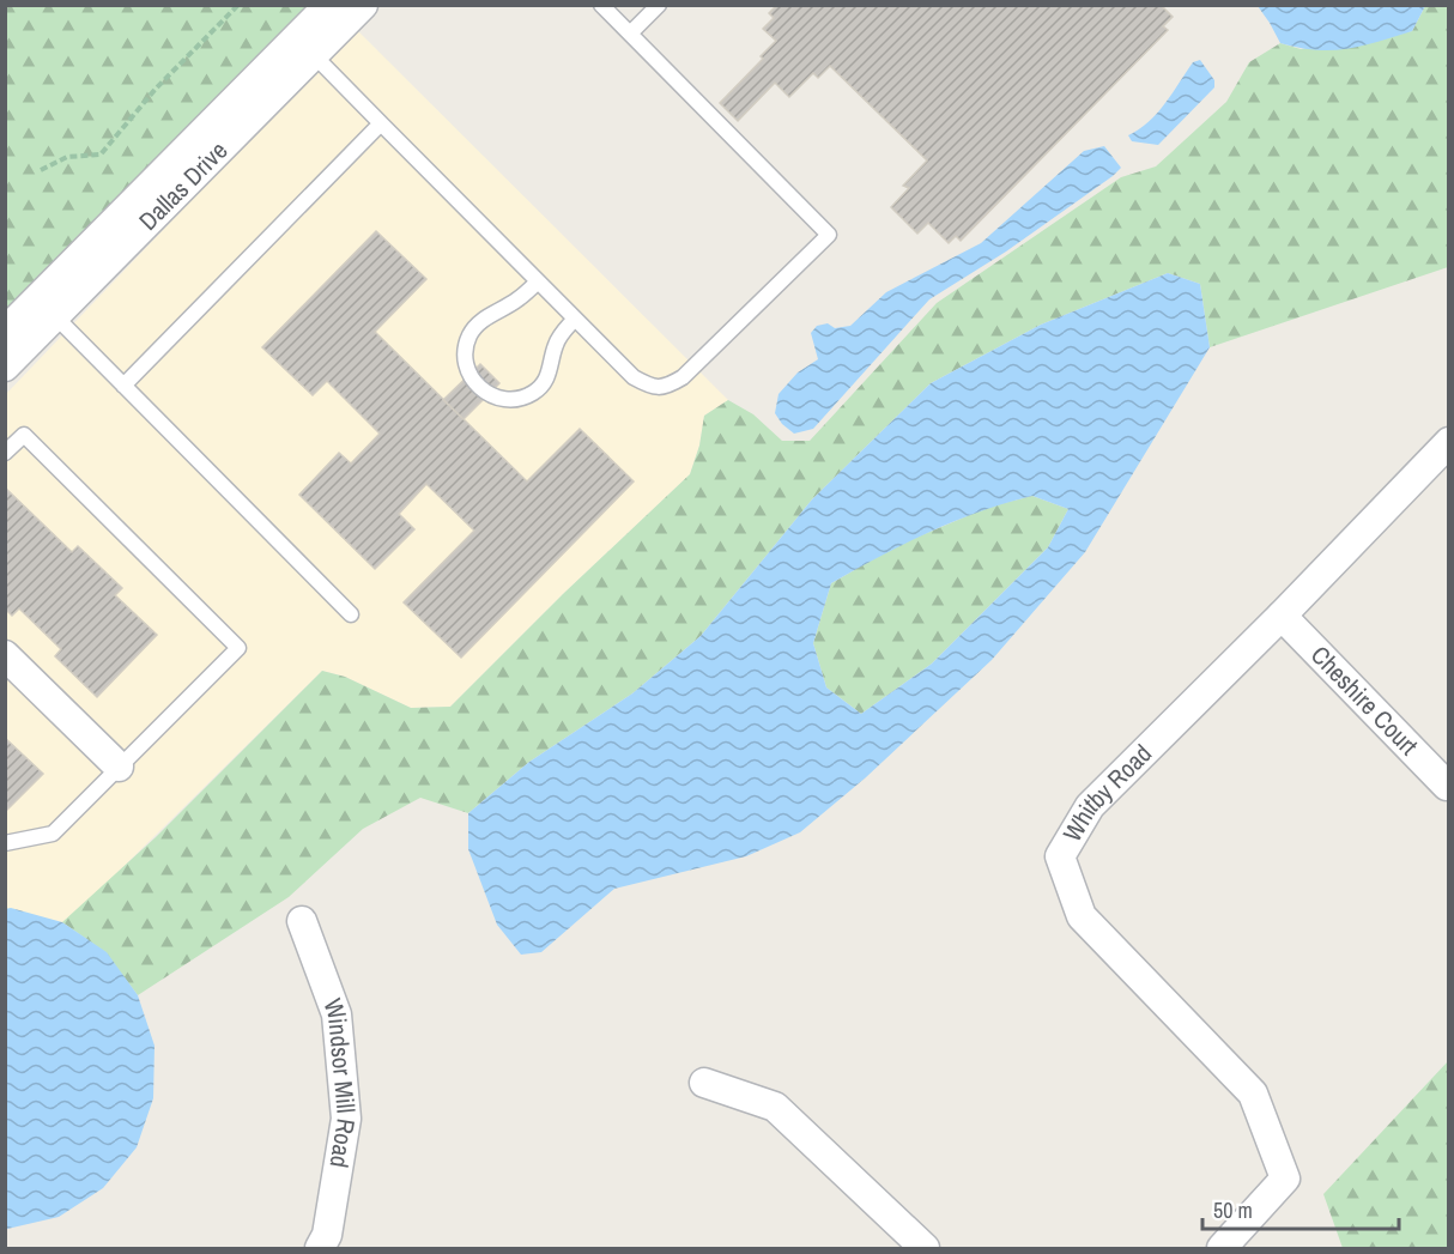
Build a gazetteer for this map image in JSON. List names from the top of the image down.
{
  "streets": {
    "street": [
      "Dallas Drive",
      "Cheshire Court",
      "Whitby Road",
      "Windsor Mill Road"
    ]
  },
  "crossings": [
    ["Cheshire Court", "Whitby Road"]
  ],
  "scale_bar": "50 m"
}
